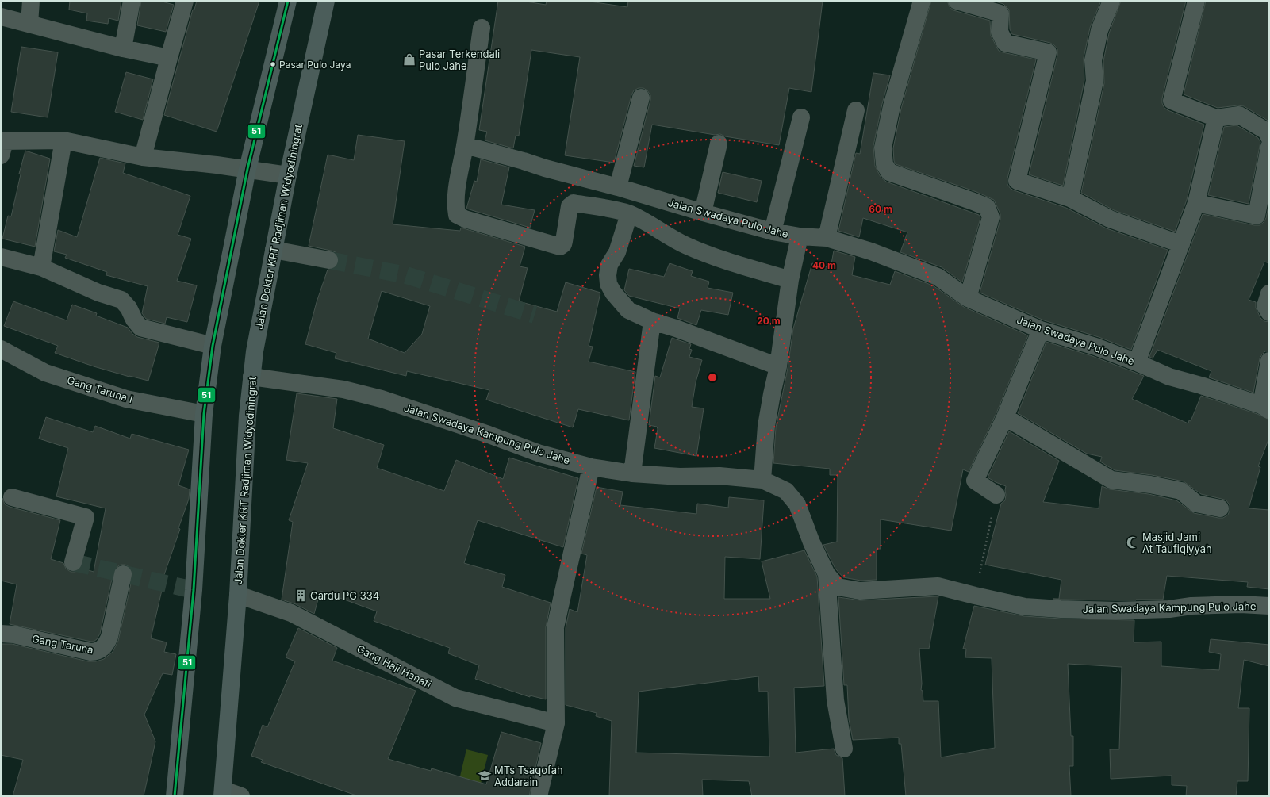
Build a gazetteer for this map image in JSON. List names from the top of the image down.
{
  "streets": {
    "main road": ["Jalan Dokter KRT Radjiman Widyodiningrat"],
    "street": [
      "Jalan Swadaya Pulo Jahe",
      "Gang Taruna I",
      "Jalan Swadaya Kampung Pulo Jahe",
      "Gang Taruna",
      "Gang Haji Hanafi"
    ]
  },
  "crossings": [
    ["Jalan Dokter KRT Radjiman Widyodiningrat", "Jalan Swadaya Kampung Pulo Jahe"],
    ["Jalan Dokter KRT Radjiman Widyodiningrat", "Gang Haji Hanafi"]
  ],
  "places": {
    "shop": ["Pasar Terkendali Pulo Jahe"],
    "other": ["Pasar Pulo Jaya"],
    "mosque": ["Masjid Jami At Taufiqiyyah"],
    "building": ["Gardu PG 334"],
    "school or university": ["MTs Tsaqofah Addarain"]
  },
  "lines": ["transit line 51"],
  "rings": ["60 m", "40 m", "20 m"]
}
